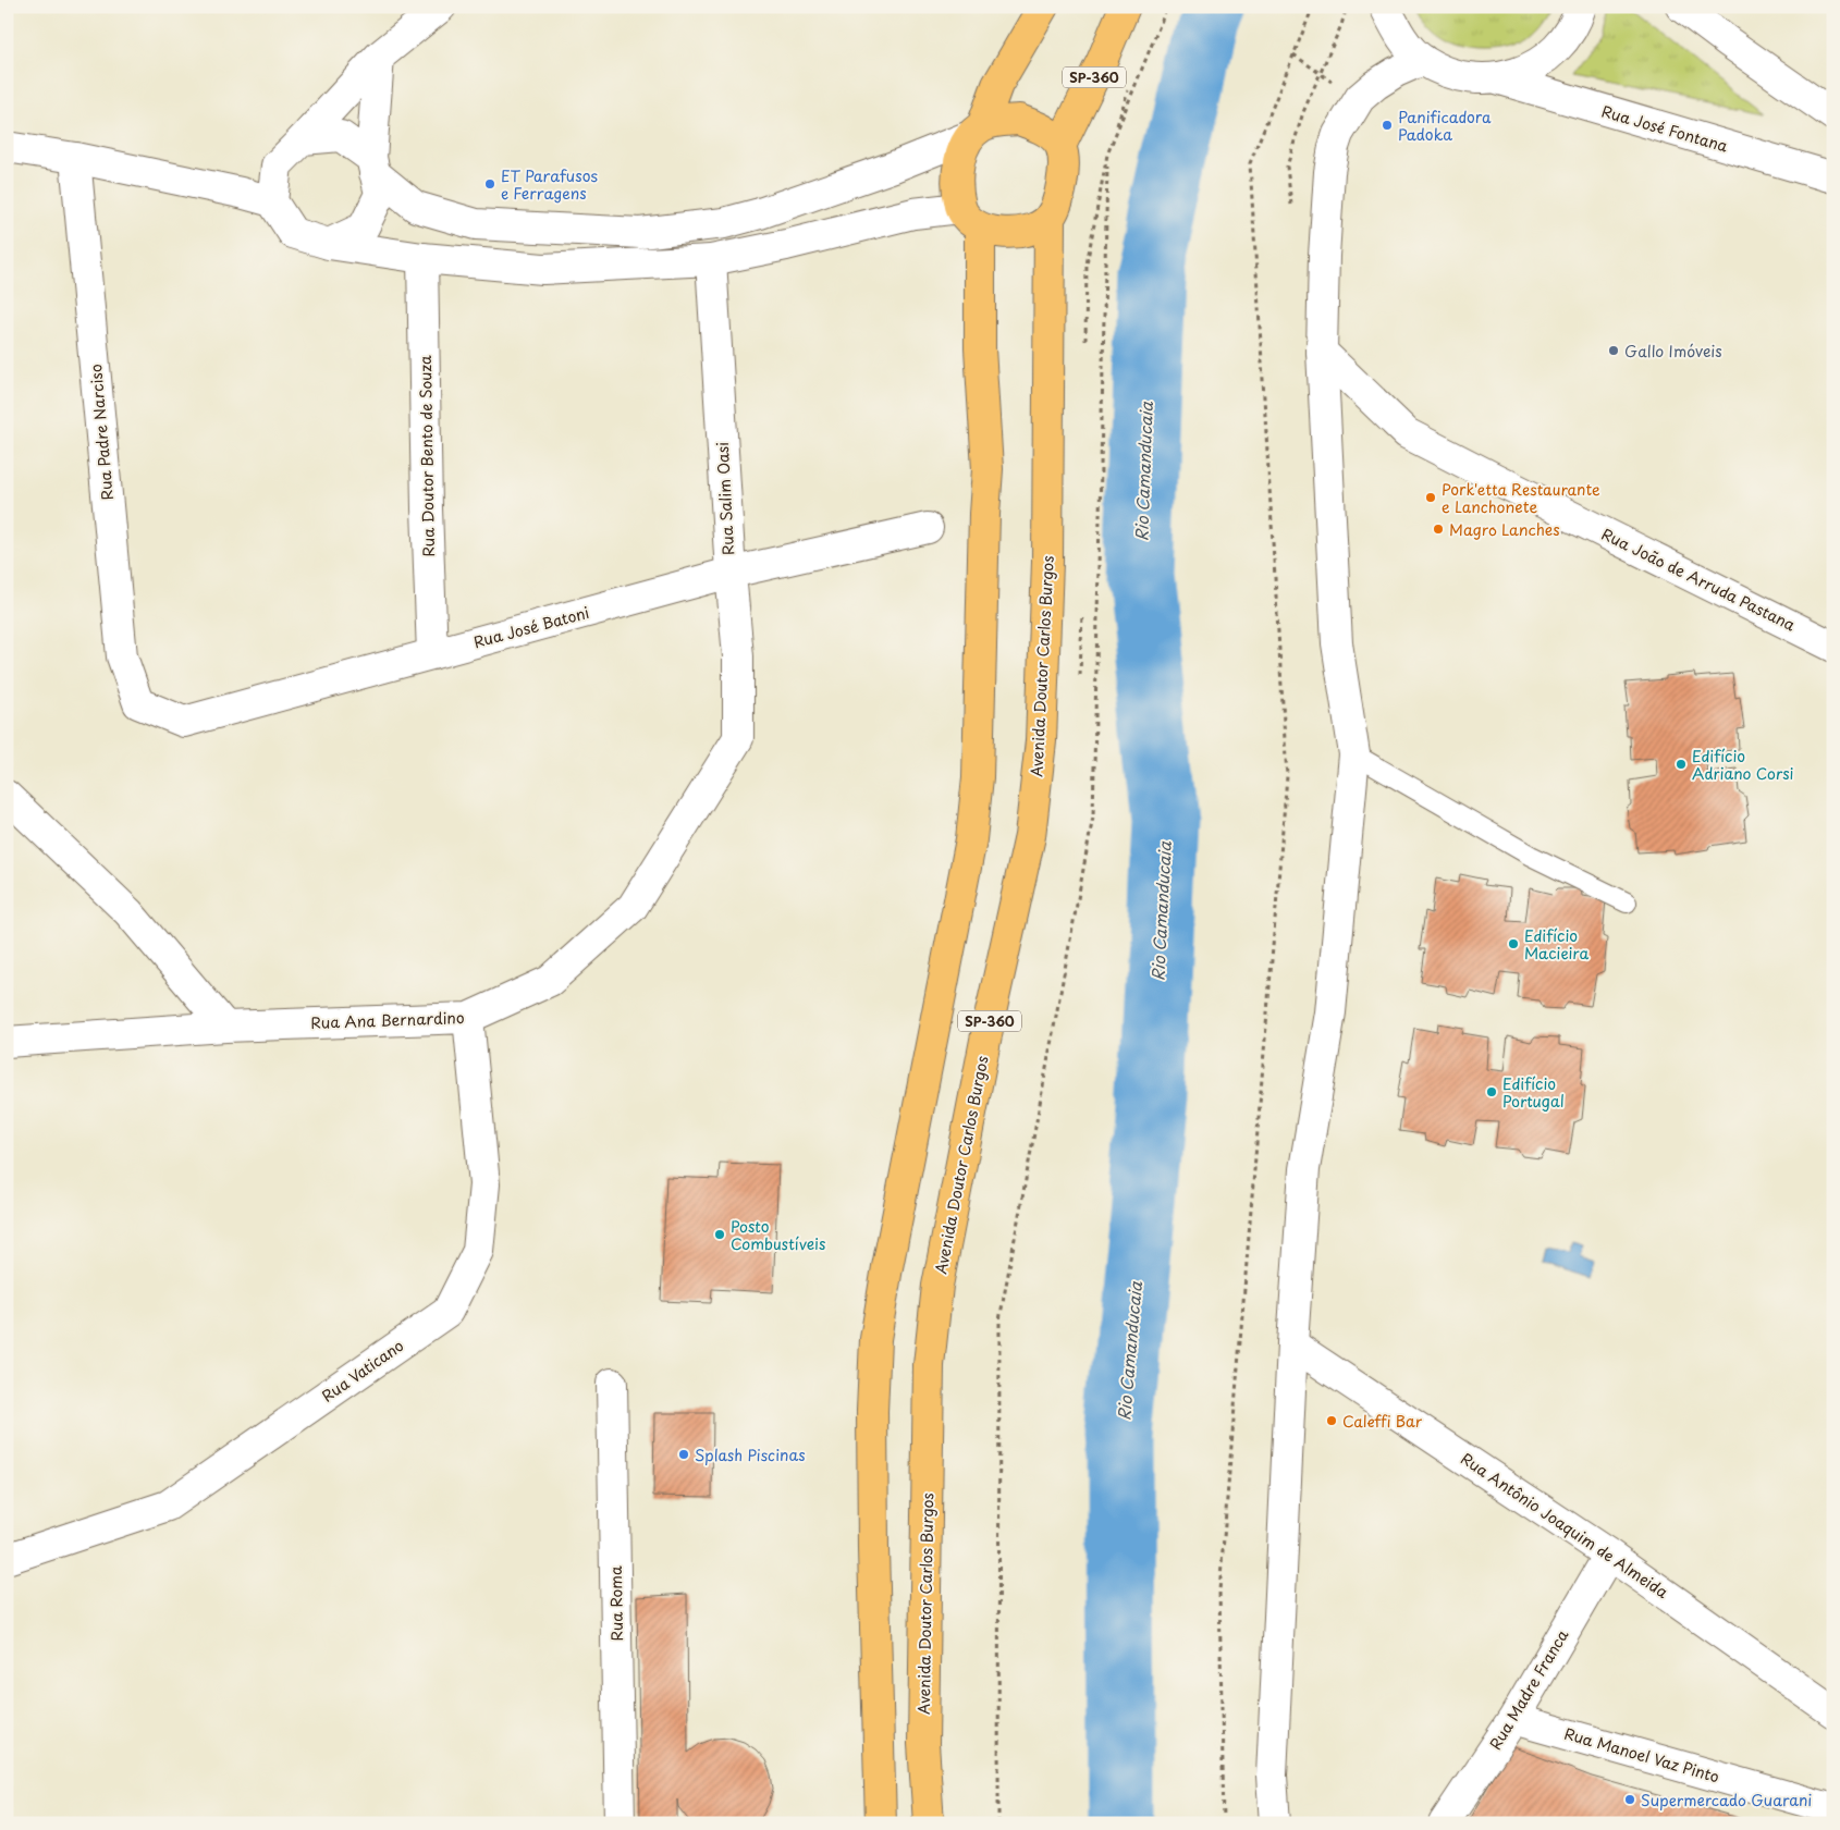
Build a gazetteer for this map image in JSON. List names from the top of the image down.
{
  "streets": {
    "main road": ["SP-360", "Avenida Doutor Carlos Burgos"],
    "street": [
      "Rua José Fontana",
      "Rua Padre Narciso",
      "Rua Doutor Bento de Souza",
      "Rua Salim Oasi",
      "Rua João de Arruda Pastana",
      "Rua José Batoni",
      "Rua Ana Bernardino",
      "Rua Vaticano",
      "Rua Antônio Joaquim de Almeida",
      "Rua Roma",
      "Rua Madre Franca",
      "Rua Manoel Vaz Pinto"
    ]
  },
  "crossings": [
    ["SP-360", "Avenida Doutor Carlos Burgos"],
    ["Rua Padre Narciso", "Rua José Batoni"],
    ["Rua Doutor Bento de Souza", "Rua José Batoni"],
    ["Rua Salim Oasi", "Rua José Batoni"],
    ["Rua Salim Oasi", "Rua Ana Bernardino"],
    ["Rua Ana Bernardino", "Rua Vaticano"],
    ["Rua Antônio Joaquim de Almeida", "Rua Madre Franca"],
    ["Rua Madre Franca", "Rua Manoel Vaz Pinto"]
  ],
  "water": ["Rio Camanducaia"],
  "places": [
    "Panificadora Padoka",
    "ET Parafusos e Ferragens",
    "Gallo Imóveis",
    "Pork'etta Restaurante e Lanchonete",
    "Magro Lanches",
    "Edifício Adriano Corsi",
    "Edifício Macieira",
    "Edifício Portugal",
    "Posto Combustíveis",
    "Caleffi Bar",
    "Splash Piscinas",
    "Supermercado Guarani"
  ]
}
